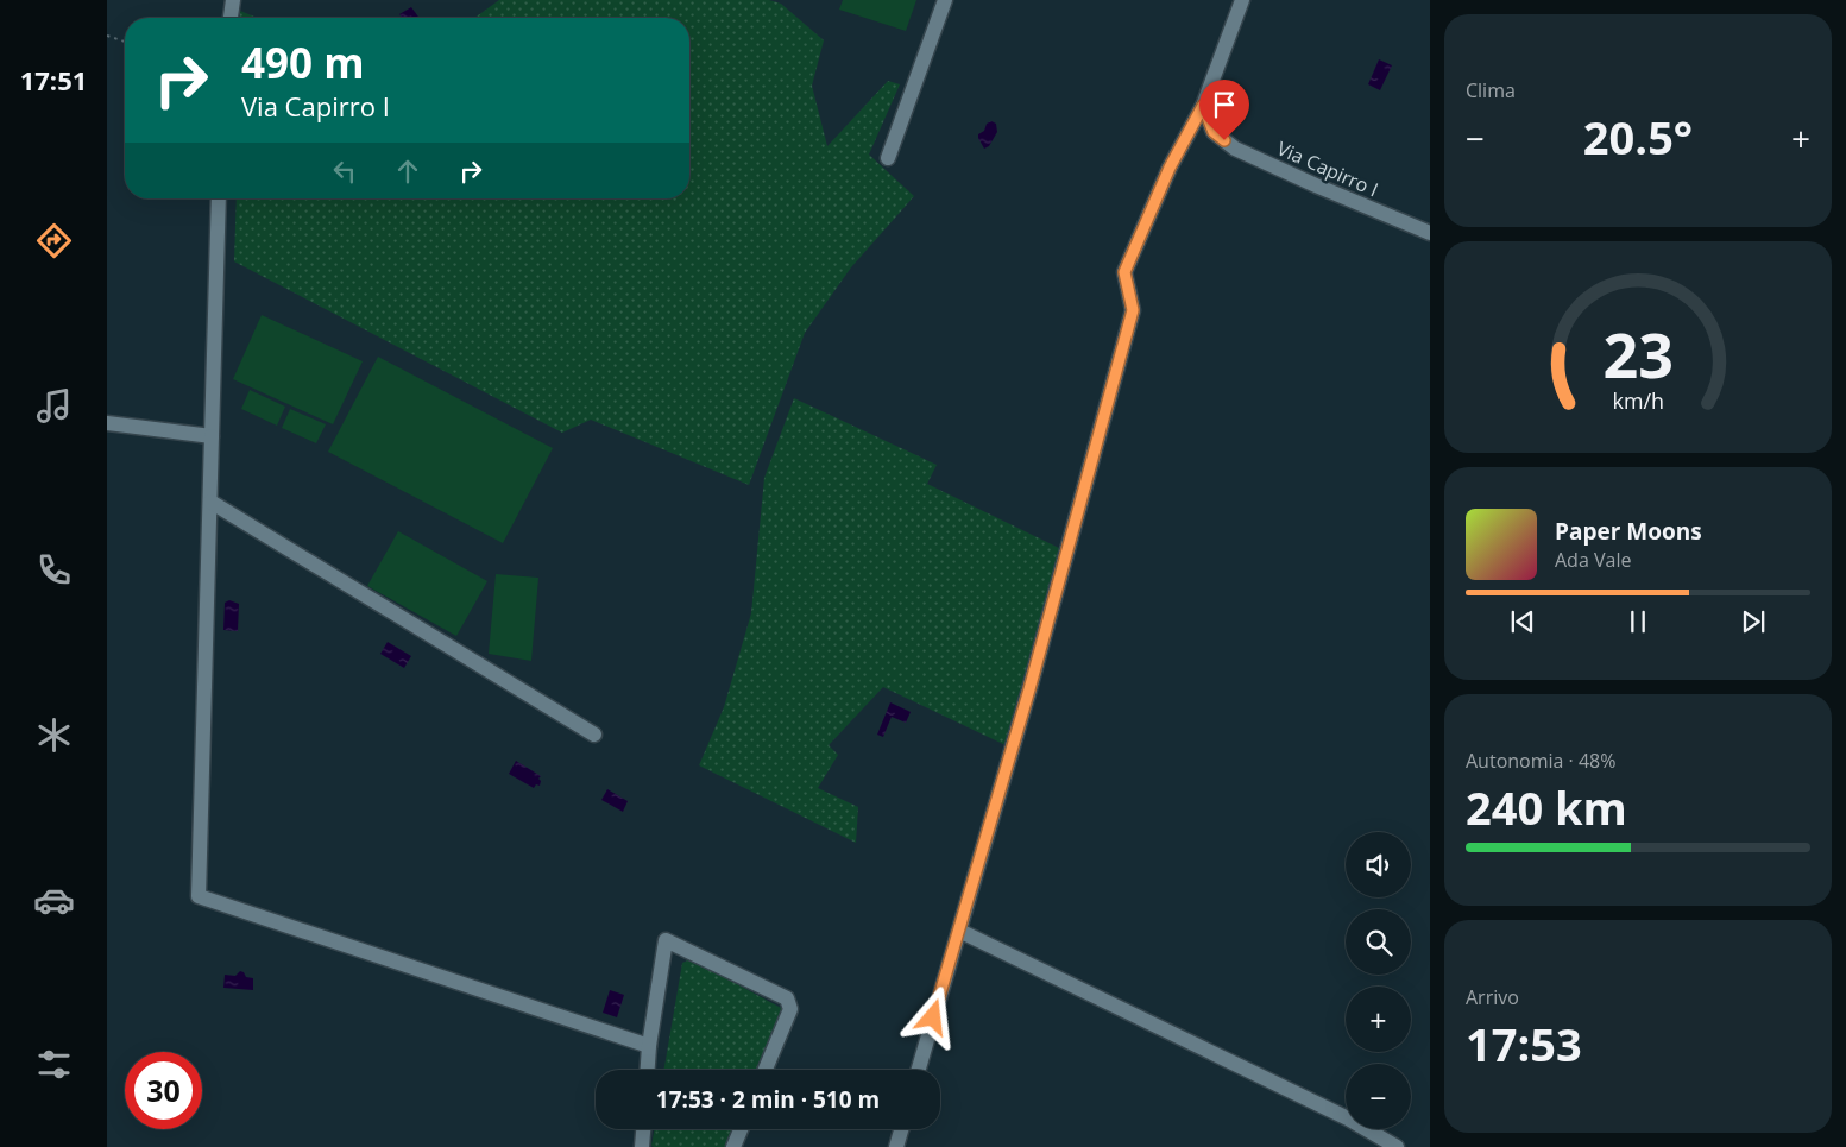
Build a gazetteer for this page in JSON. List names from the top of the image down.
{
  "streets": {
    "street": ["Via Capirro I"]
  },
  "page": {
    "tabs": "17:51",
    "tile": [
      "Clima",
      ["Autonomia · 48%", "240 km"],
      ["Arrivo", "17:53"]
    ],
    "turn": ["490 m", "Via Capirro I"],
    "heat": ["−", "20.5°", "+"],
    "song": ["Paper Moons", "Ada Vale"],
    "map_buttons": ["+", "−"],
    "limit": "30",
    "trip": "17:53 · 2 min · 510 m",
    "gauge": ["23", "km/h"]
  }
}
